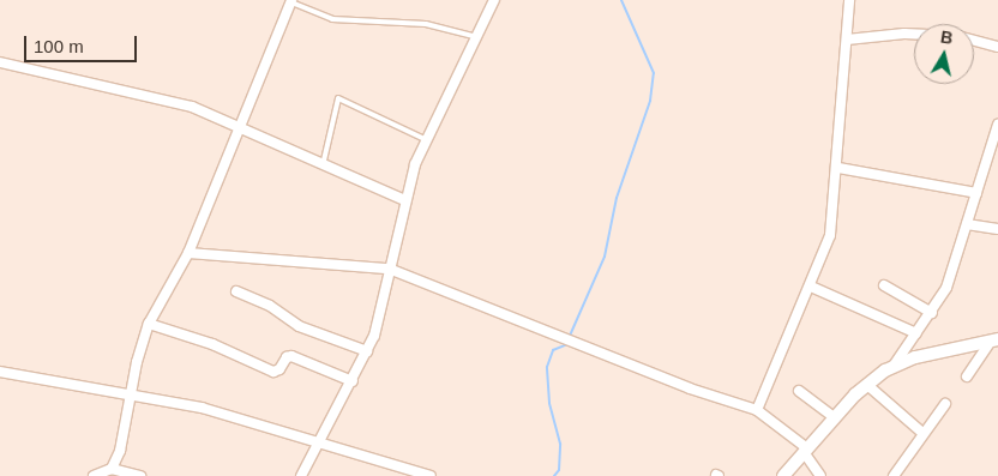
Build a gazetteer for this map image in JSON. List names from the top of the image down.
{
  "scale_bar": "100 m",
  "north": "top"
}
